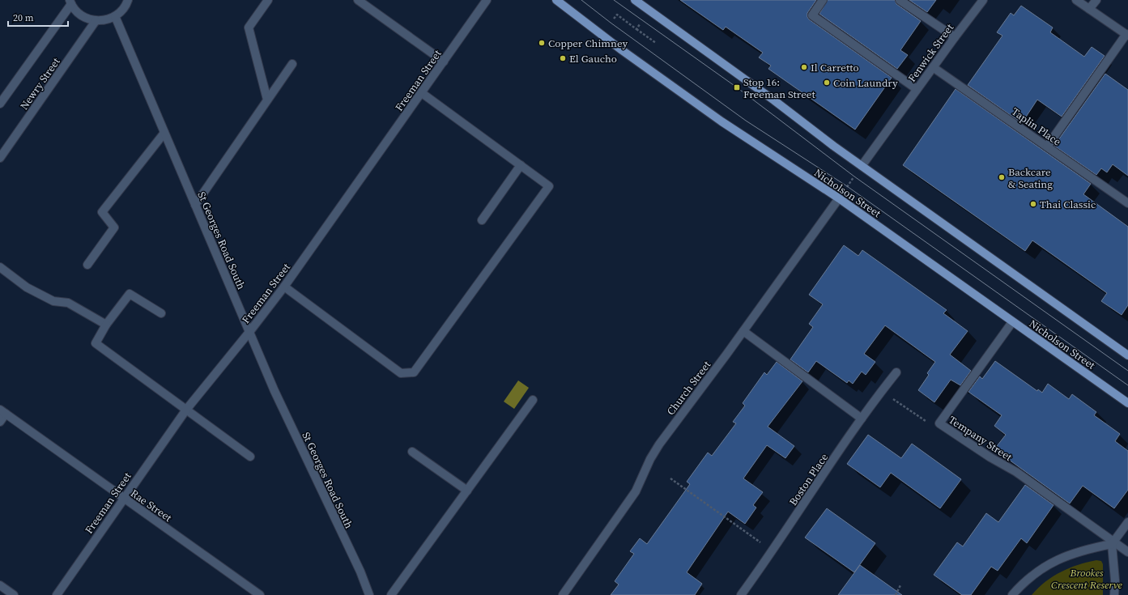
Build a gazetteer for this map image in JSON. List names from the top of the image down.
{
  "streets": {
    "main road": ["Nicholson Street"],
    "street": [
      "Fenwick Street",
      "Freeman Street",
      "Newry Street",
      "Taplin Place",
      "St Georges Road South",
      "Church Street",
      "Tempany Street",
      "Boston Place",
      "Rae Street"
    ]
  },
  "crossings": [
    ["Fenwick Street", "Taplin Place"],
    ["Freeman Street", "St Georges Road South"],
    ["Freeman Street", "Rae Street"],
    ["Nicholson Street", "Church Street"],
    ["Nicholson Street", "Tempany Street"]
  ],
  "parks": ["Brookes Crescent Reserve"],
  "places": {
    "other": [
      "Copper Chimney",
      "El Gaucho",
      "Il Carretto",
      "Coin Laundry",
      "Backcare & Seating",
      "Thai Classic"
    ],
    "transit": ["Stop 16: Freeman Street"]
  },
  "scale_bar": "20 m"
}
